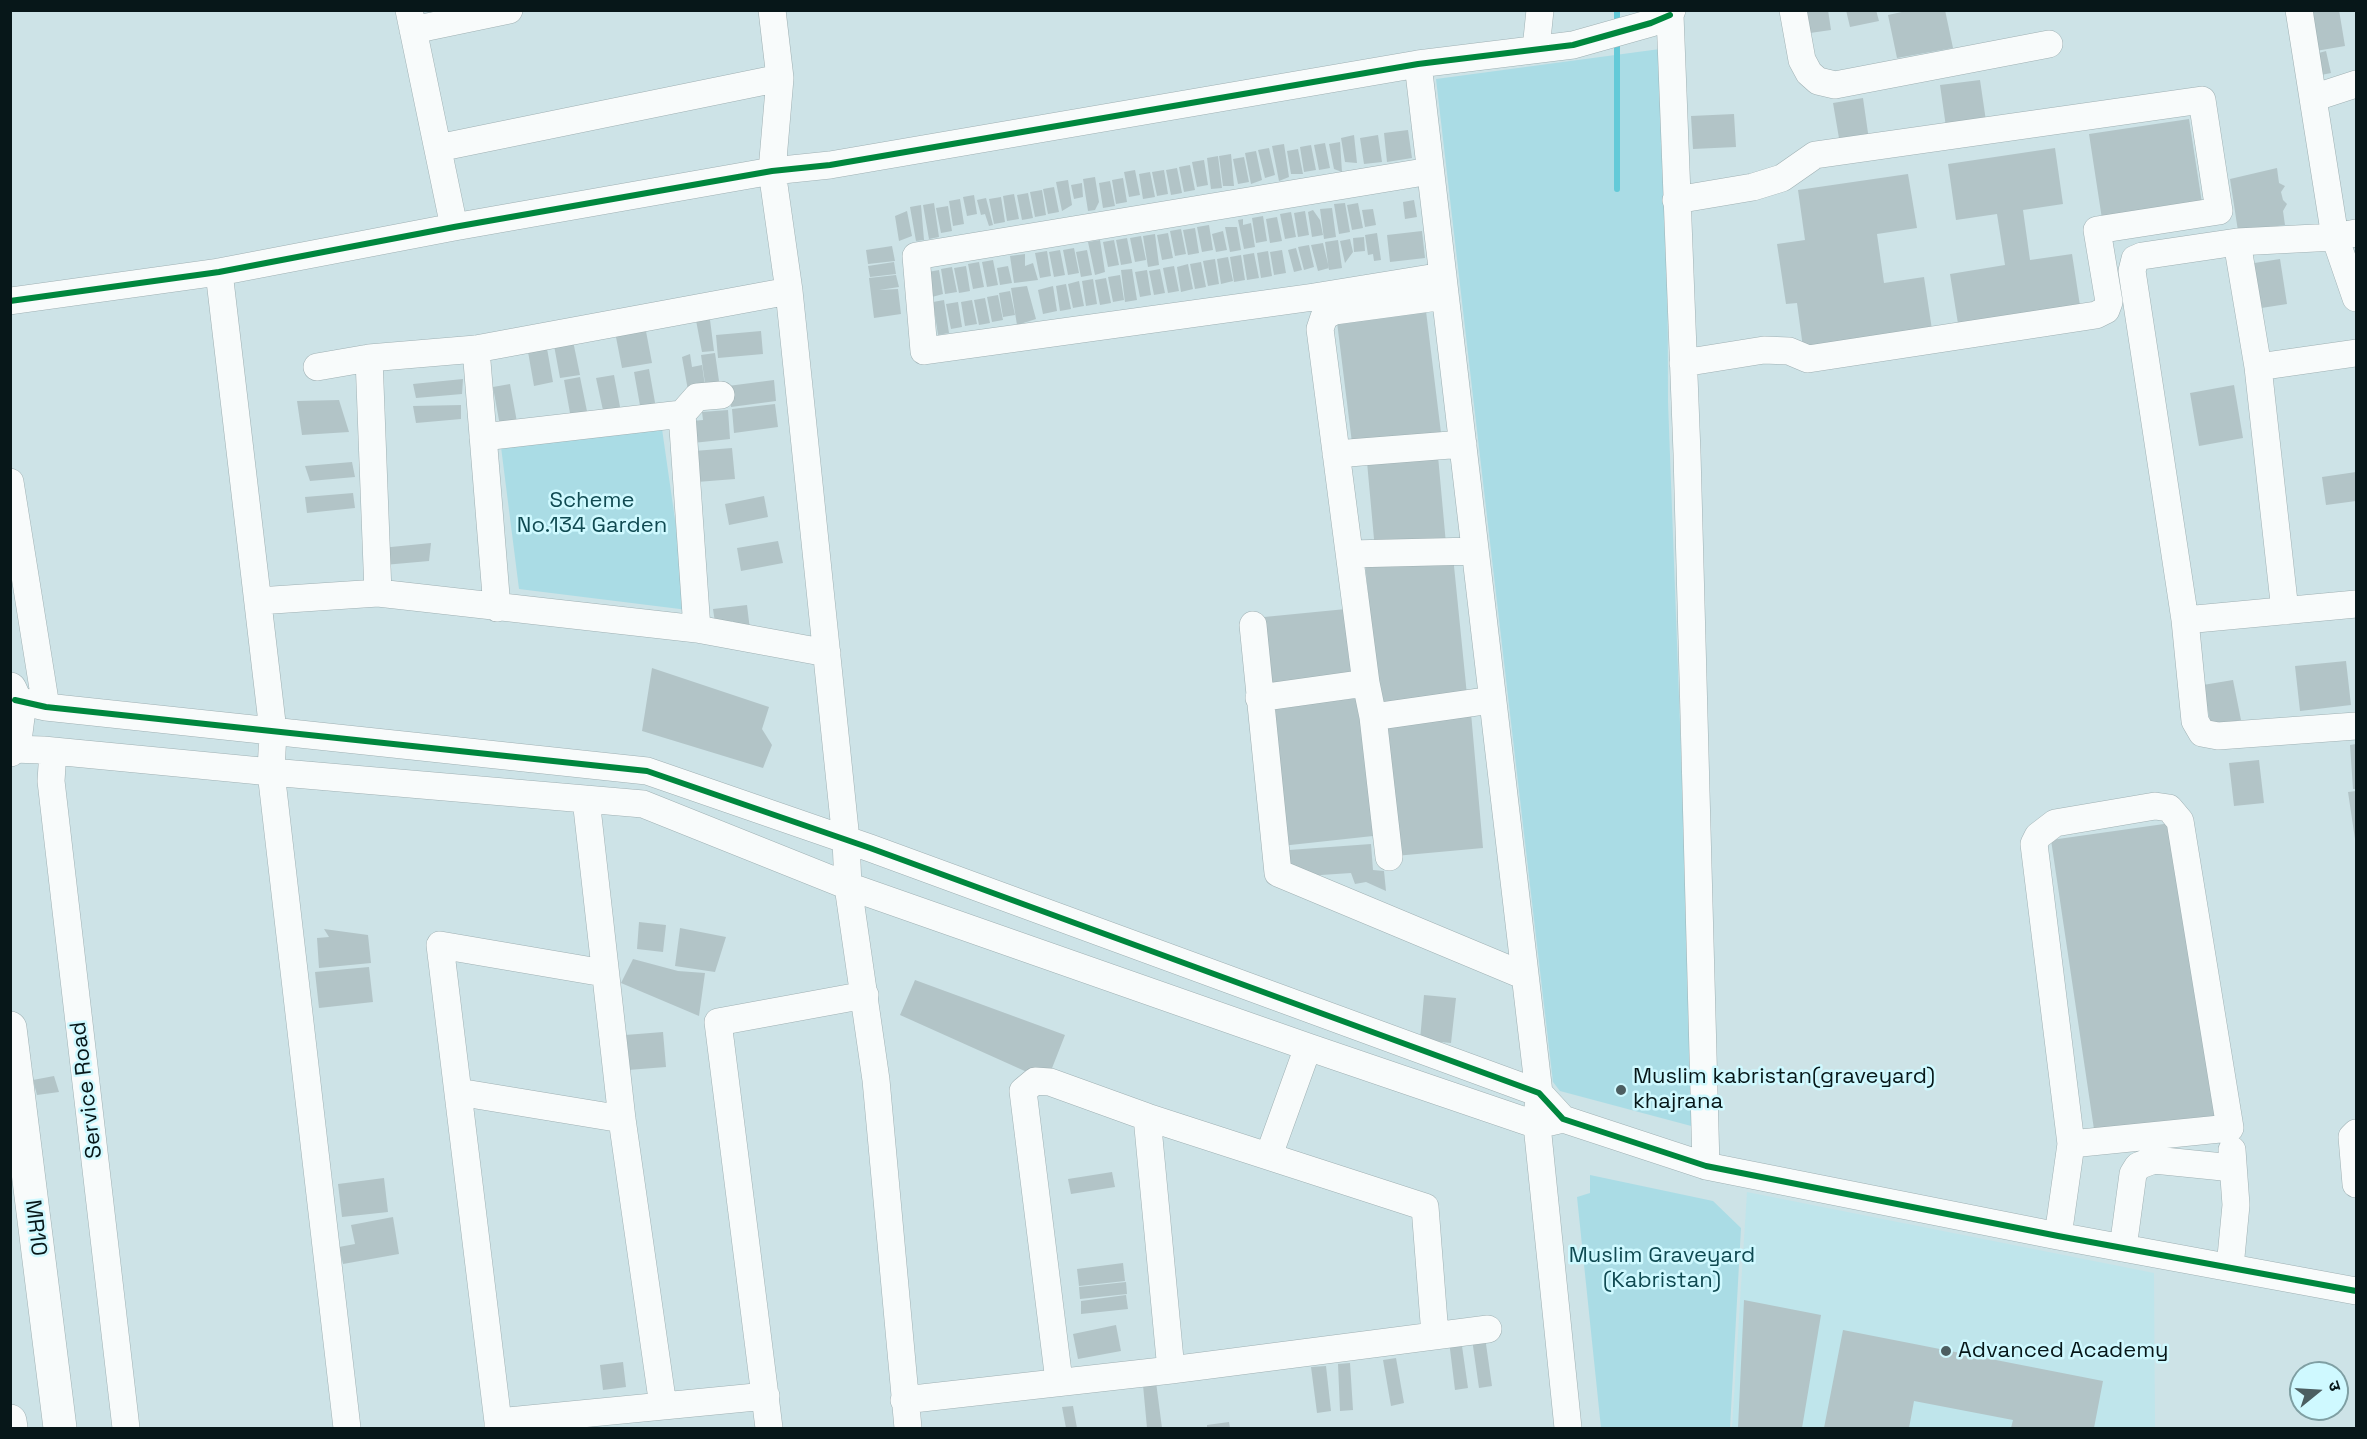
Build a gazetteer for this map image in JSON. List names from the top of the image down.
{
  "streets": {
    "main road": ["MR10"],
    "street": ["Service Road"]
  },
  "parks": ["Scheme No.134 Garden", "Muslim Graveyard (Kabristan)"],
  "places": ["Muslim kabristan(graveyard) khajrana", "Advanced Academy"],
  "north": "right"
}
